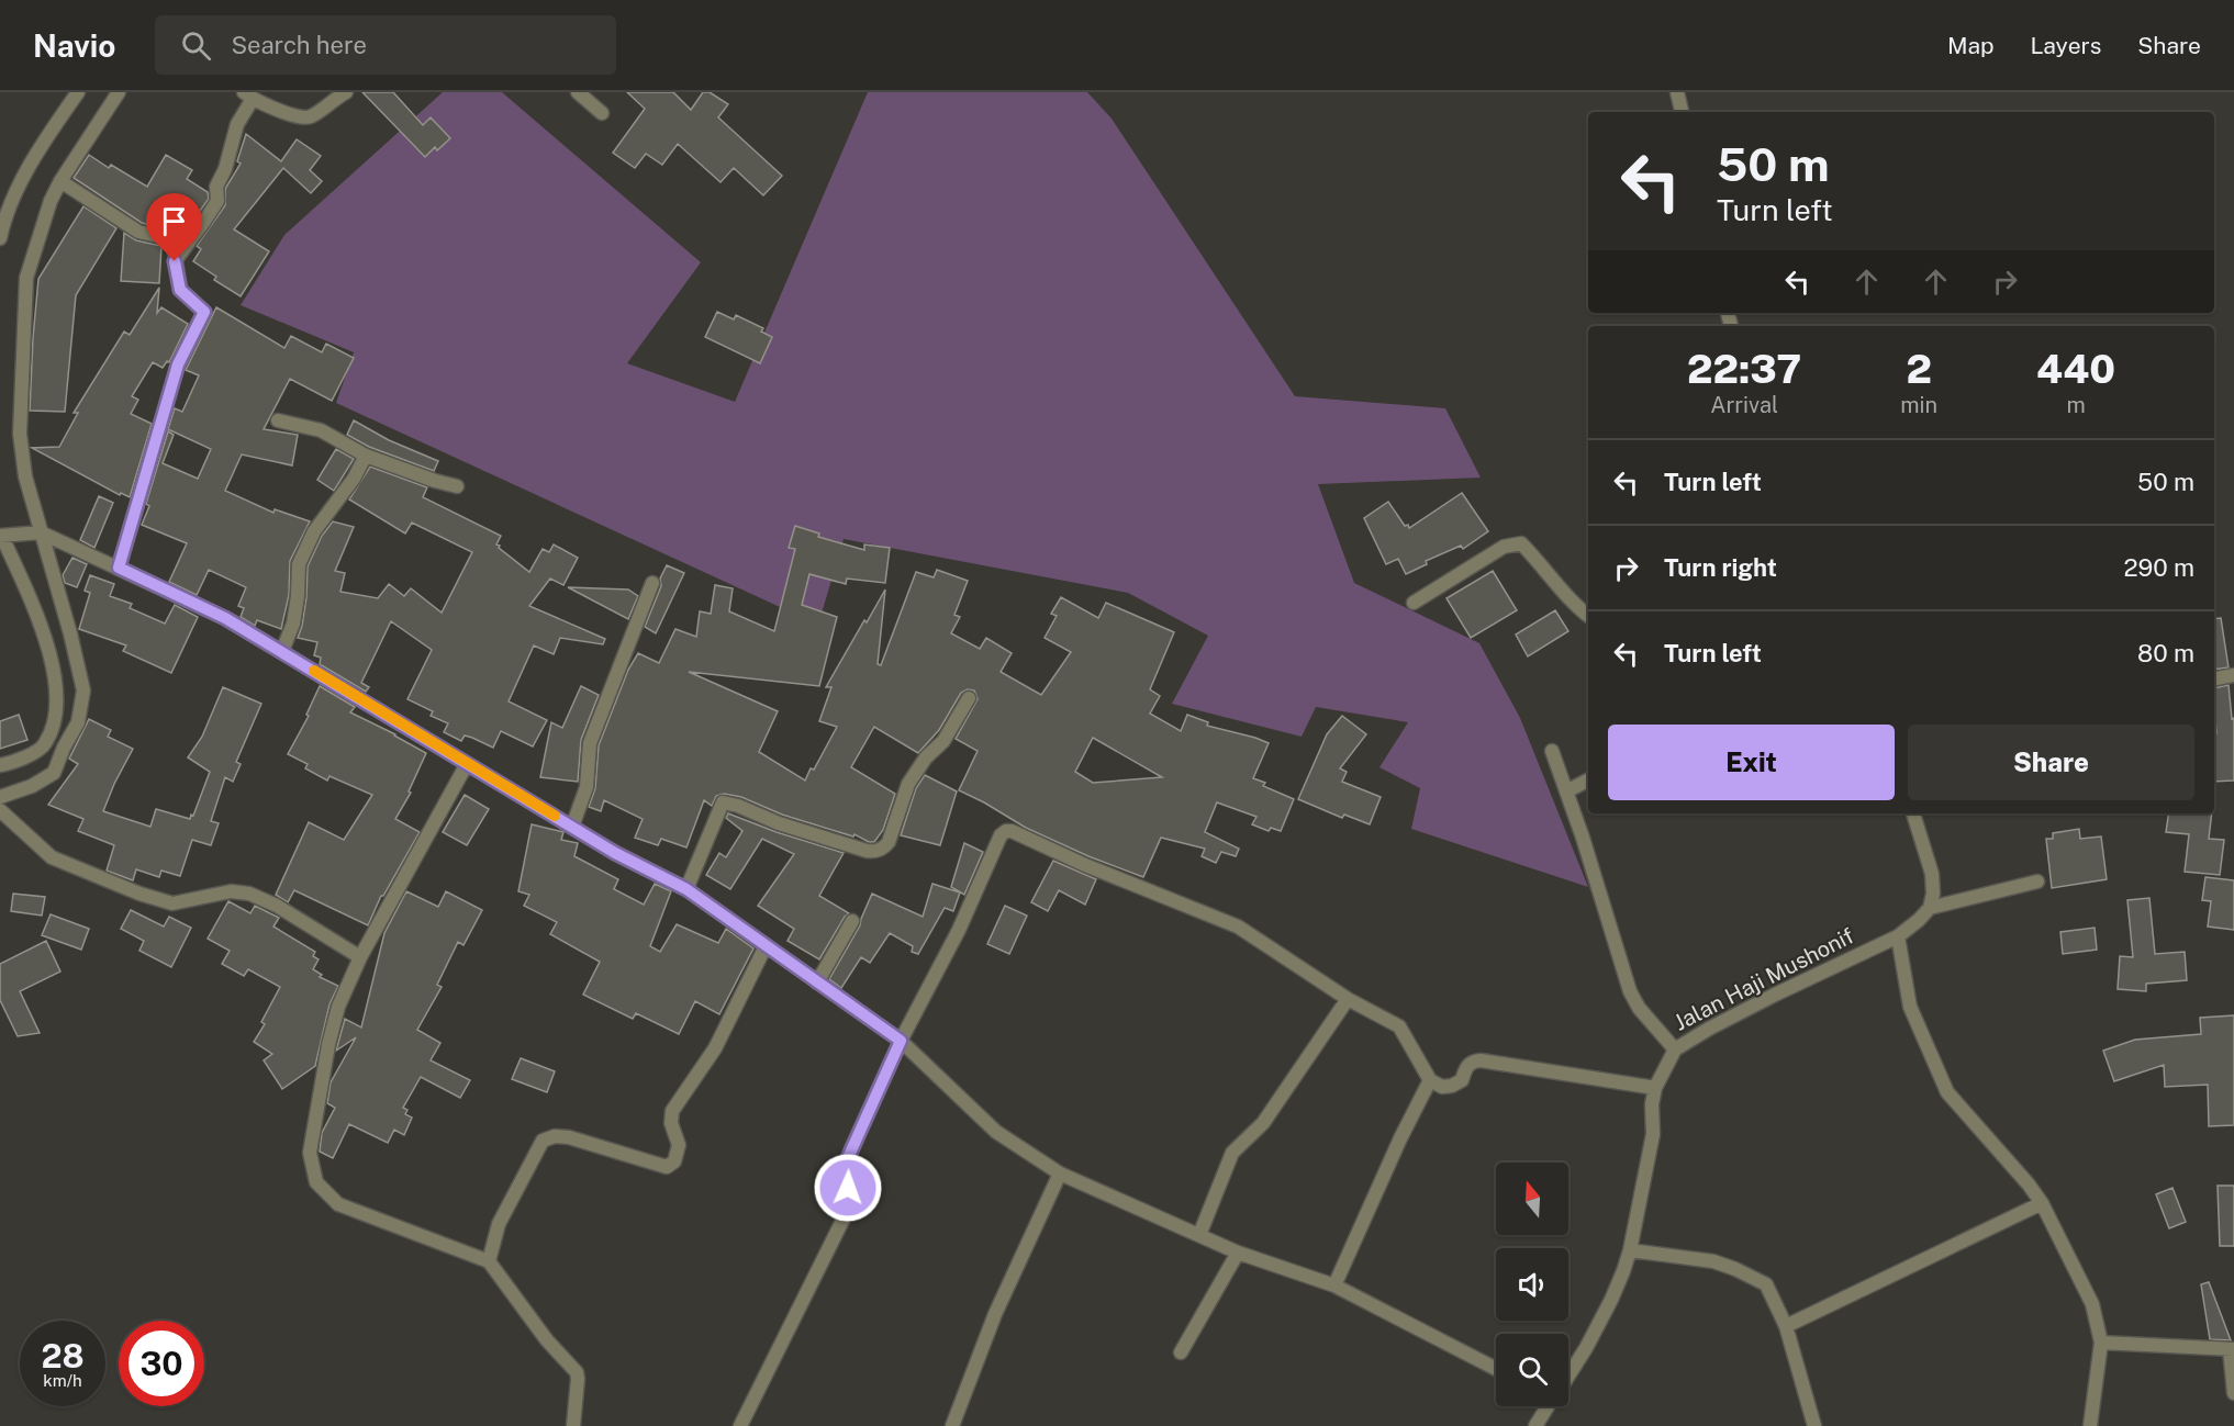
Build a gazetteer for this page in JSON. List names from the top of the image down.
{
  "streets": {
    "street": ["Jalan Haji Mushonif"]
  },
  "north": "top",
  "page": {
    "header": "Navio",
    "search": "Search here",
    "nav": ["Map", "Layers", "Share"],
    "turn": ["50 m", "Turn left"],
    "eta": [
      "22:37",
      "Arrival",
      "2",
      "min",
      "440",
      "m"
    ],
    "list": [
      {
        "name": "Turn left",
        "value": "50 m"
      },
      {
        "name": "Turn right",
        "value": "290 m"
      },
      {
        "name": "Turn left",
        "value": "80 m"
      }
    ],
    "buttons": ["Exit", "Share"],
    "speed": "28 km/h",
    "limit": "30"
  }
}
